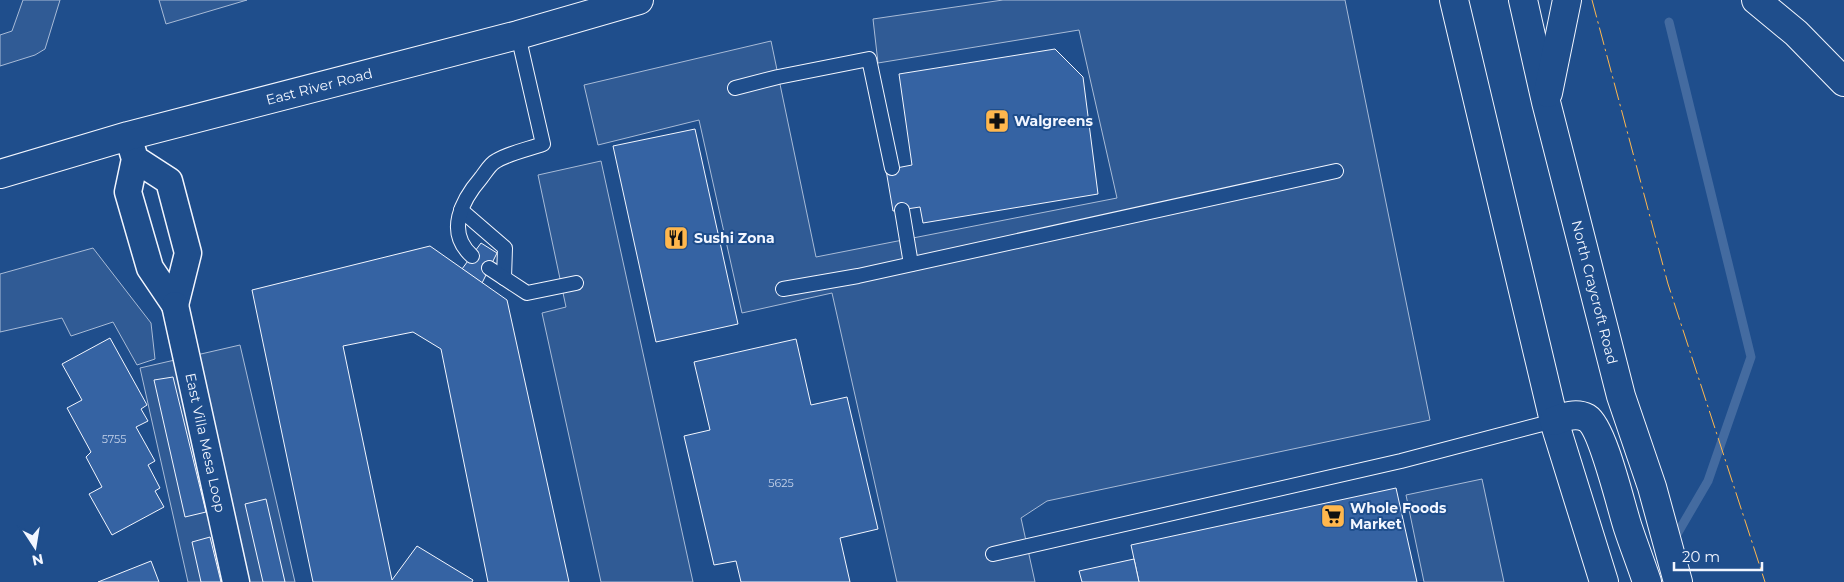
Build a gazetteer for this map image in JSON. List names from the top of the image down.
{
  "streets": {
    "main road": ["East River Road", "North Craycroft Road"],
    "street": ["East Villa Mesa Loop"]
  },
  "places": {
    "pharmacy": ["Walgreens"],
    "restaurant": ["Sushi Zona"],
    "supermarket": ["Whole Foods Market"]
  },
  "house_numbers": ["5755", "5625"],
  "scale_bar": "20 m",
  "north": "bottom"
}
